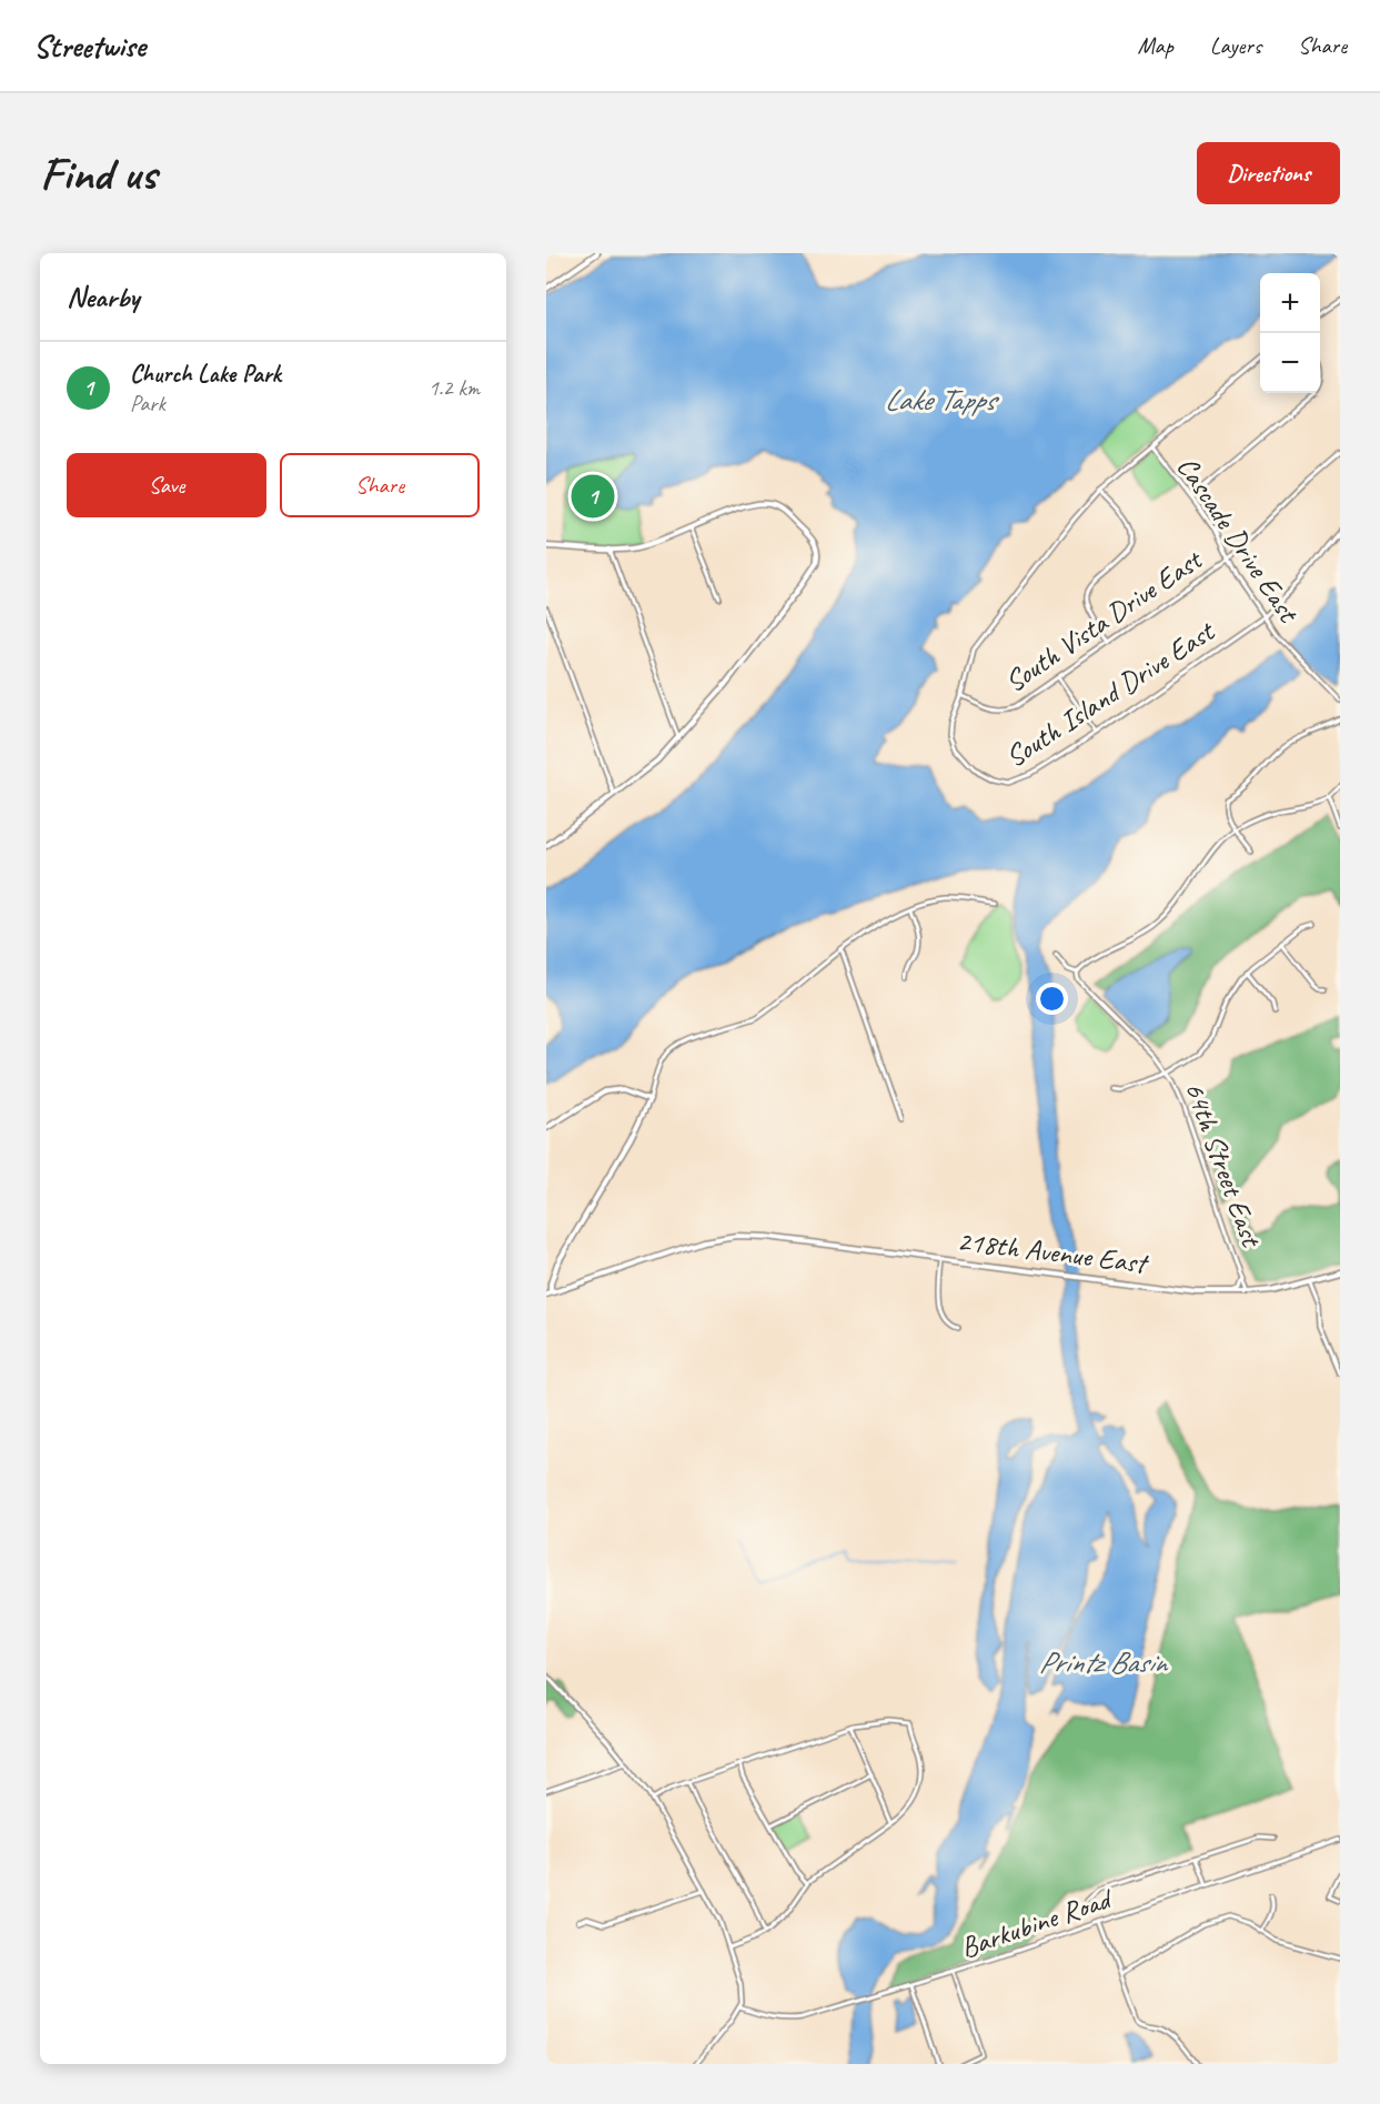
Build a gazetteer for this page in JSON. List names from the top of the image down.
{
  "streets": {
    "street": [
      "Cascade Drive East",
      "South Vista Drive East",
      "South Island Drive East",
      "64th Street East",
      "218th Avenue East",
      "Barkubine Road"
    ]
  },
  "crossings": [
    ["Cascade Drive East", "South Vista Drive East"],
    ["Cascade Drive East", "South Island Drive East"],
    ["South Vista Drive East", "South Island Drive East"],
    ["64th Street East", "218th Avenue East"]
  ],
  "water": ["Lake Tapps", "Printz Basin"],
  "page": {
    "header": "Streetwise",
    "nav": ["Map", "Layers", "Share"],
    "buttons": [
      "Directions",
      ["Save", "Share"]
    ],
    "title": "Find us",
    "heading": "Nearby",
    "map_buttons": ["+", "−"],
    "list": [
      {
        "mark": "1",
        "name": "Church Lake Park",
        "note": "Park",
        "value": "1.2 km"
      }
    ],
    "pins": "1"
  }
}
